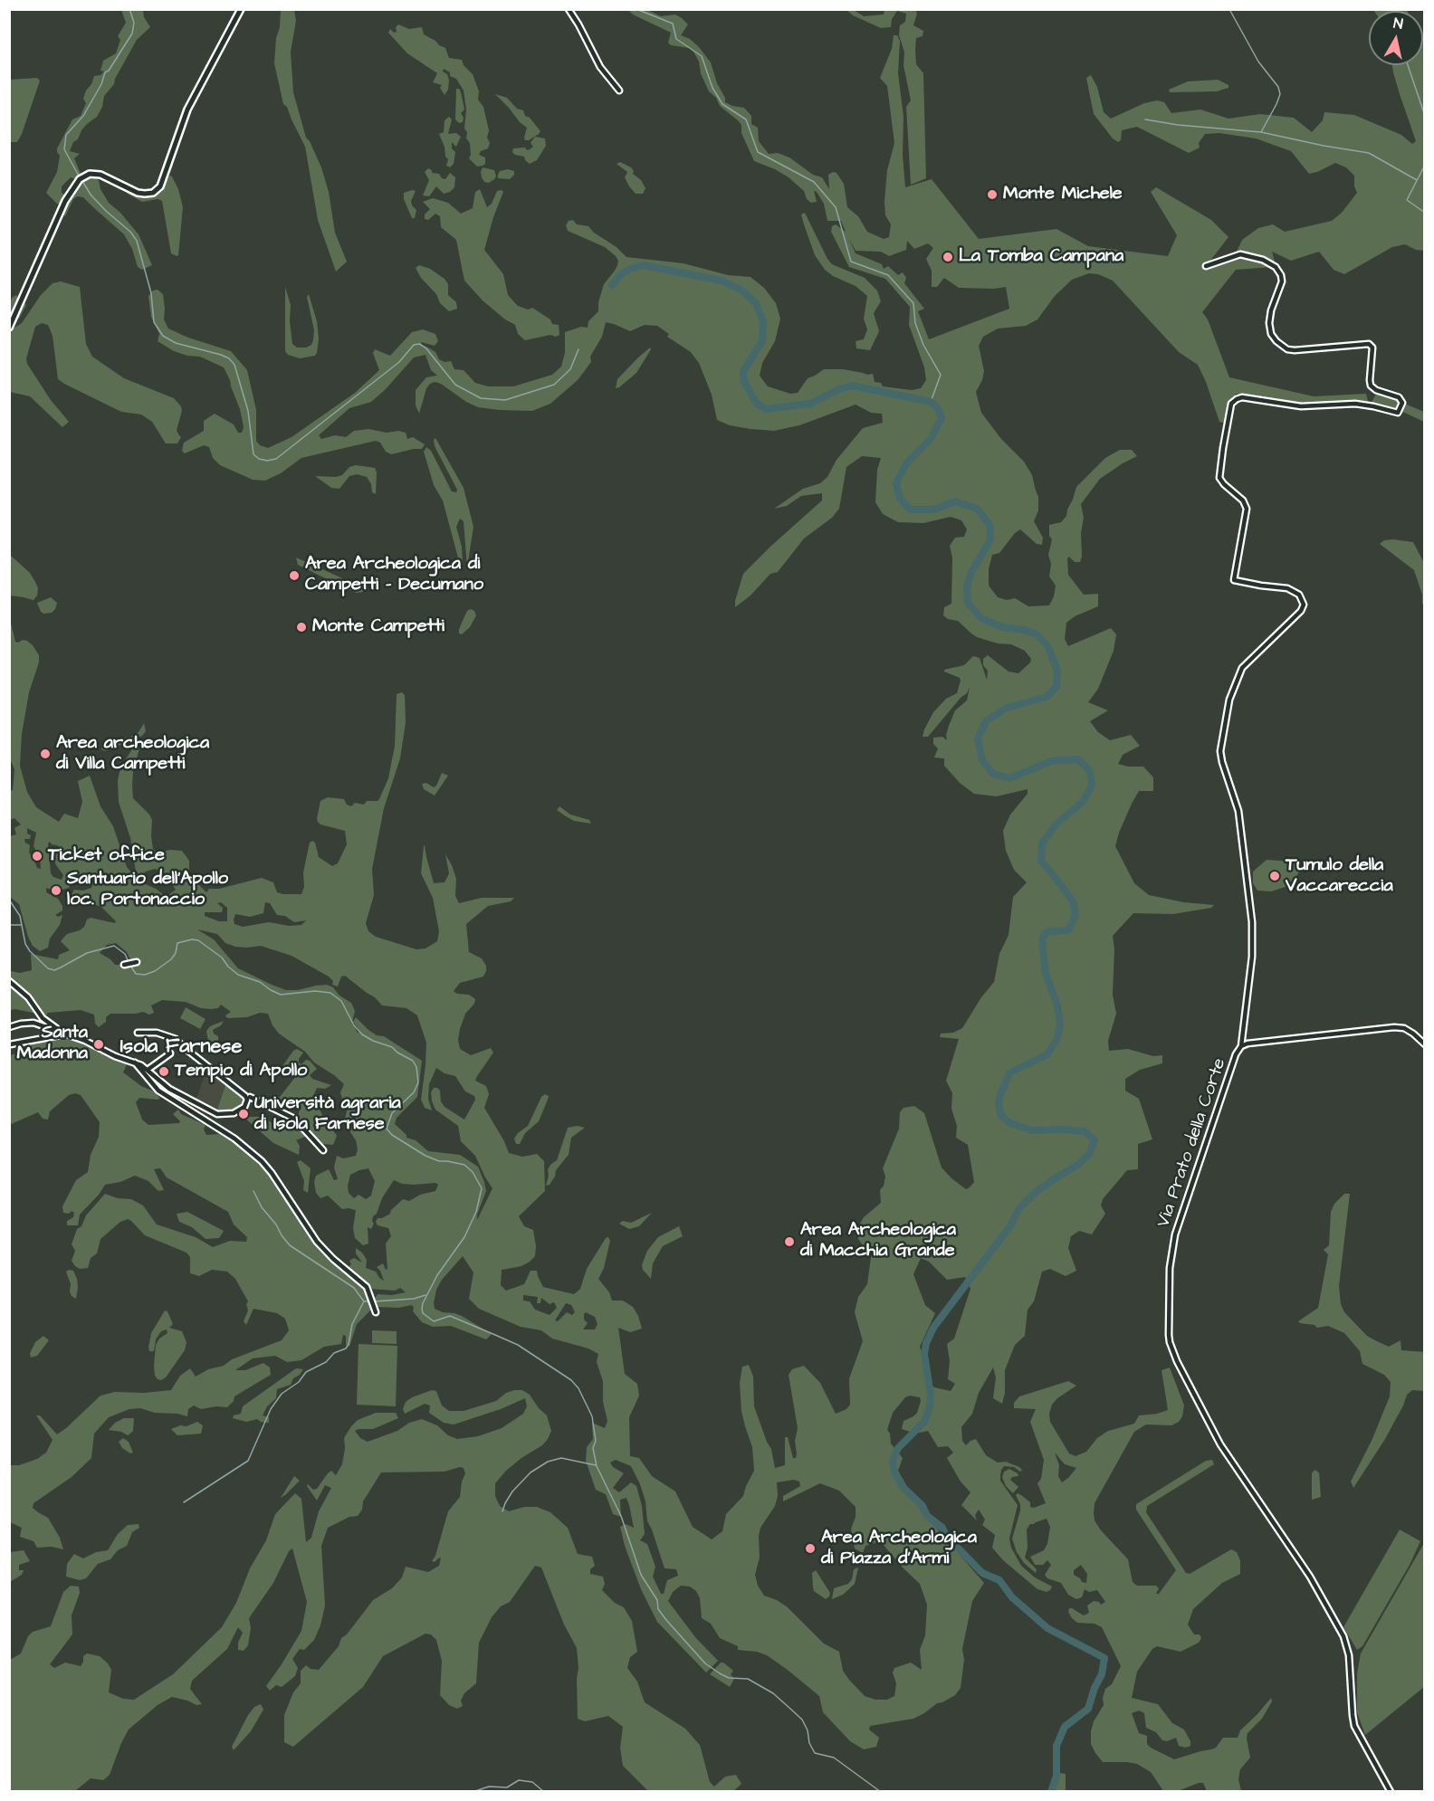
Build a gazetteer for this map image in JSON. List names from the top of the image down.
{
  "streets": {
    "street": ["Via Prato della Corte"]
  },
  "districts": ["Isola Farnese"],
  "places": [
    "Monte Michele",
    "La Tomba Campana",
    "Area Archeologica di Campetti - Decumano",
    "Monte Campetti",
    "Area archeologica di Villa Campetti",
    "Ticket office",
    "Tumulo della Vaccareccia",
    "Santuario dell'Apollo loc. Portonaccio",
    "Santa Madonna",
    "Tempio di Apollo",
    "Università agraria di Isola Farnese",
    "Area Archeologica di Macchia Grande",
    "Area Archeologica di Piazza d'Armi"
  ],
  "north": "top"
}
